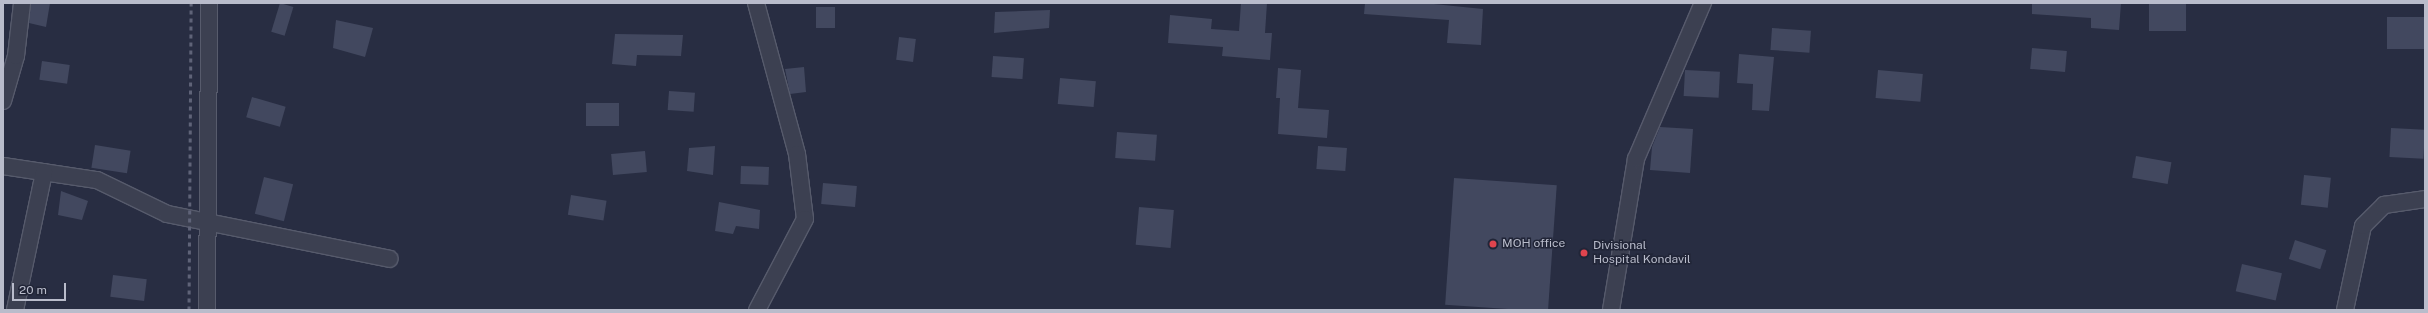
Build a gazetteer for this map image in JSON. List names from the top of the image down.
{
  "places": ["MOH office", "Divisional Hospital Kondavil"],
  "scale_bar": "20 m"
}
